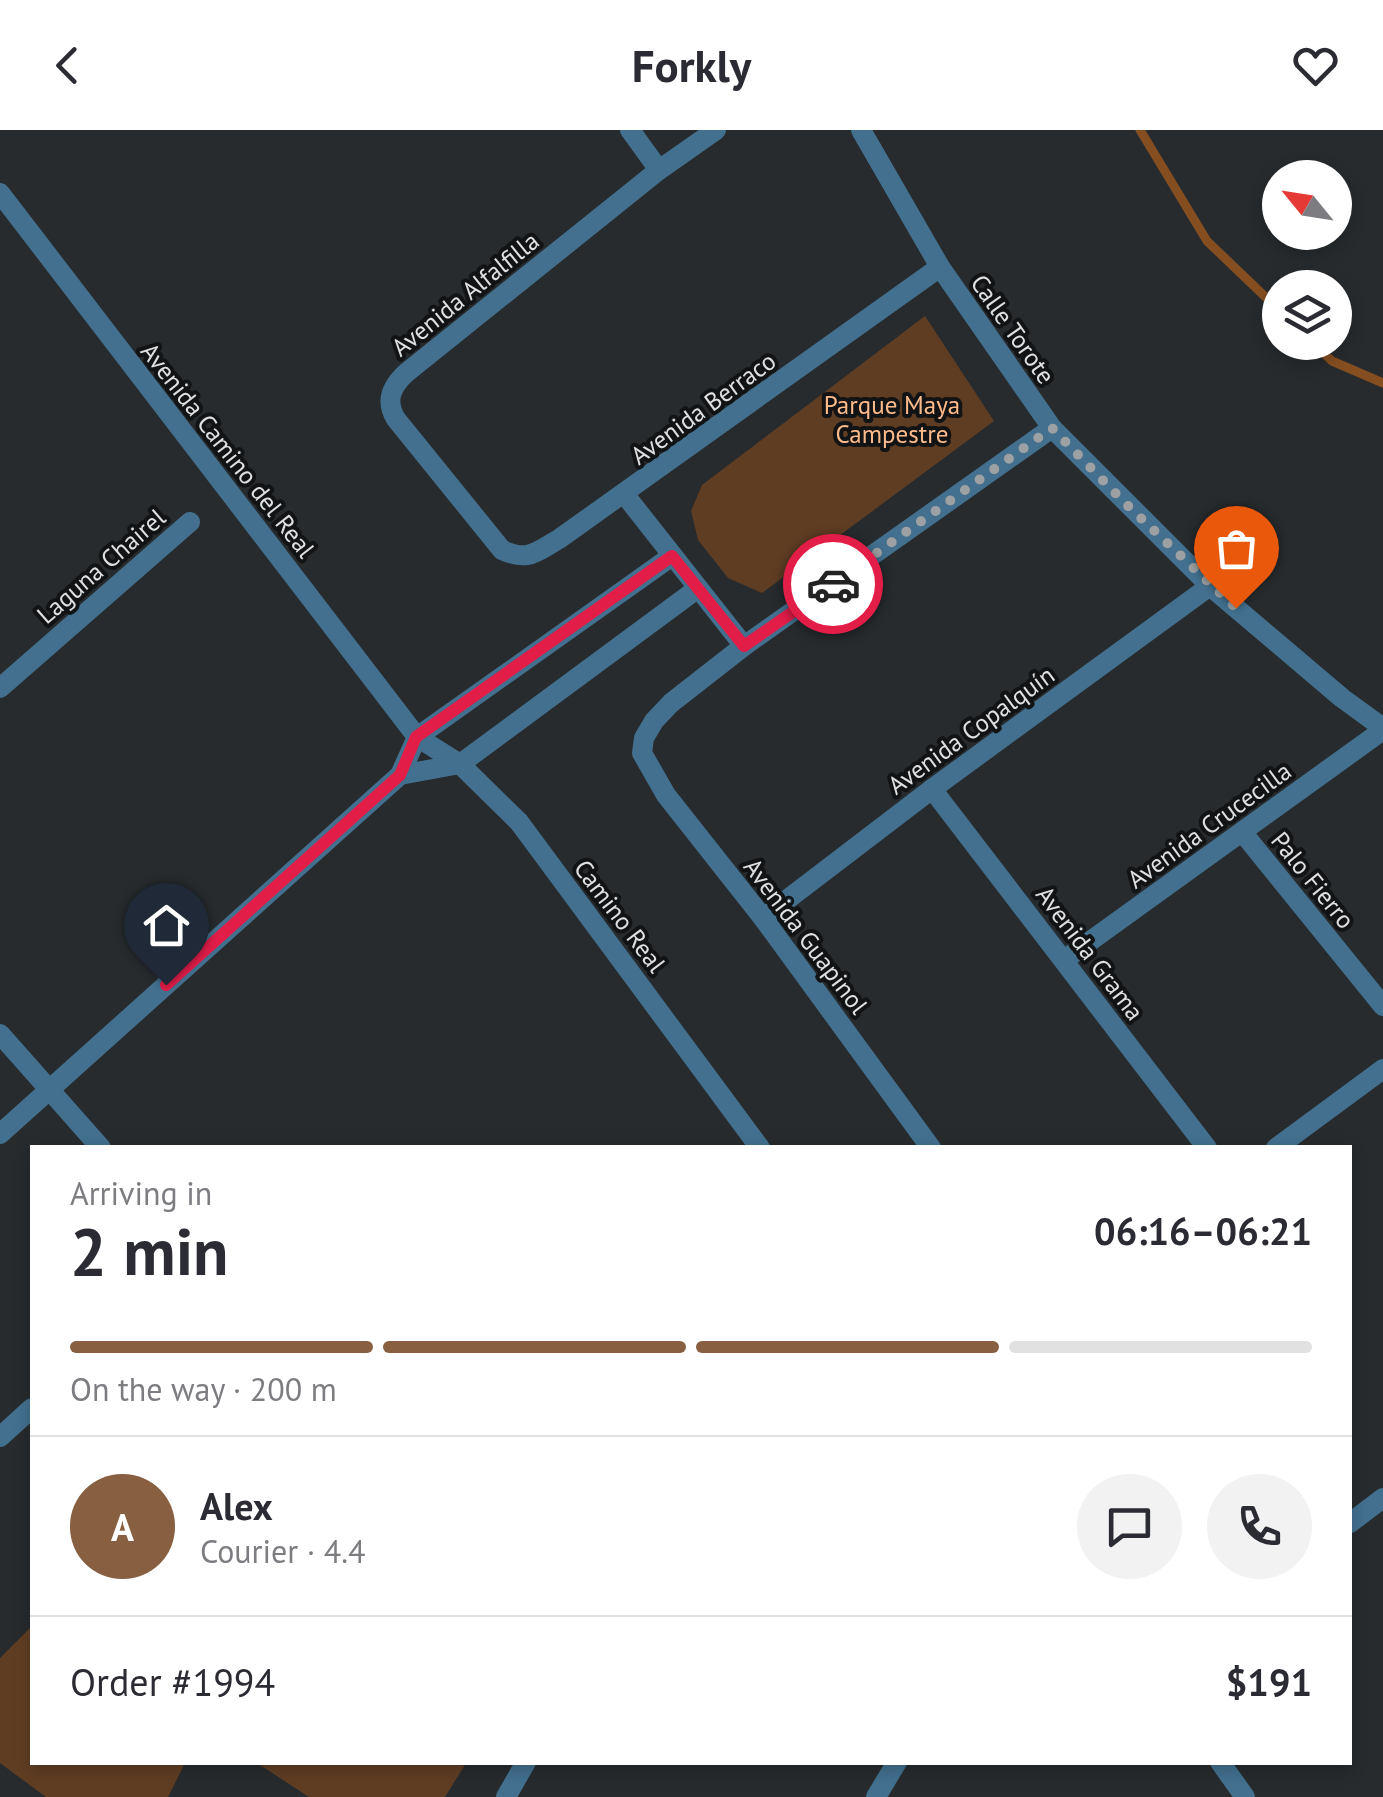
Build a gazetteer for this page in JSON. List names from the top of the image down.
{
  "streets": {
    "street": [
      "Avenida Alfalfilla",
      "Calle Torote",
      "Avenida Berraco",
      "Avenida Camino del Real",
      "Laguna Chairel",
      "Avenida Copalquín",
      "Avenida Crucecilla",
      "Palo Fierro",
      "Camino Real",
      "Avenida Guapinol",
      "Avenida Grama"
    ]
  },
  "crossings": [
    ["Avenida Alfalfilla", "Avenida Berraco"],
    ["Calle Torote", "Avenida Berraco"],
    ["Calle Torote", "Avenida Copalquín"],
    ["Calle Torote", "Avenida Crucecilla"],
    ["Avenida Camino del Real", "Camino Real"],
    ["Avenida Copalquín", "Avenida Guapinol"],
    ["Avenida Copalquín", "Avenida Grama"],
    ["Avenida Crucecilla", "Palo Fierro"],
    ["Avenida Crucecilla", "Avenida Grama"]
  ],
  "parks": ["Parque Maya Campestre"],
  "north": "top left",
  "page": {
    "header": "Forkly",
    "heading": ["2 min", "Arriving in", "06:16–06:21"],
    "panel": [
      "Alex",
      "Courier · 4.4",
      "Order #1994",
      "$191"
    ],
    "bar": "On the way · 200 m",
    "round": "A"
  }
}
